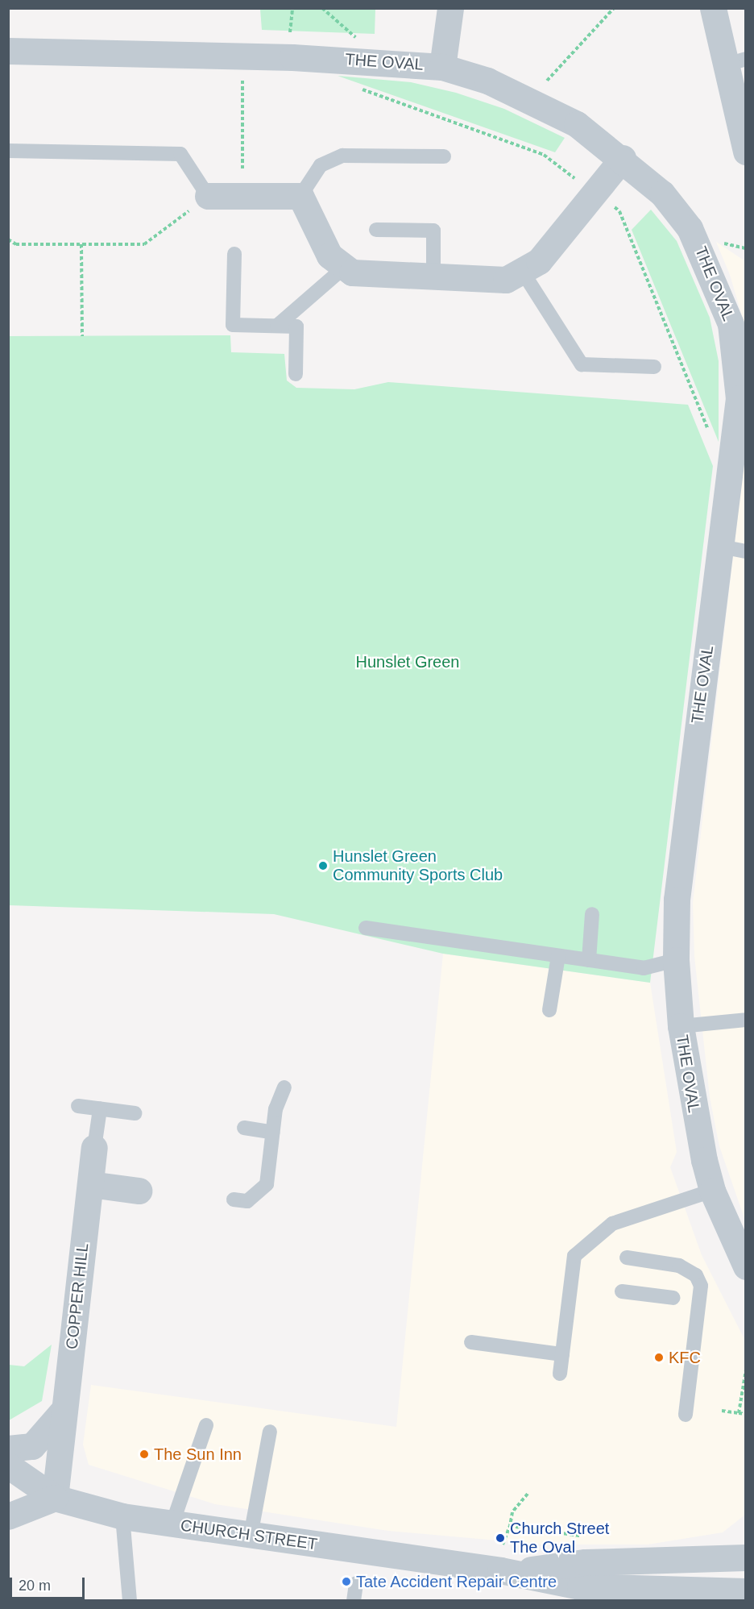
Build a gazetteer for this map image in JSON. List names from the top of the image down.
{
  "streets": {
    "street": ["THE OVAL", "COPPER HILL", "CHURCH STREET"]
  },
  "crossings": [
    ["COPPER HILL", "CHURCH STREET"]
  ],
  "parks": ["Hunslet Green"],
  "places": [
    "Hunslet Green Community Sports Club",
    "KFC",
    "The Sun Inn",
    "Church Street The Oval",
    "Tate Accident Repair Centre"
  ],
  "scale_bar": "20 m"
}
